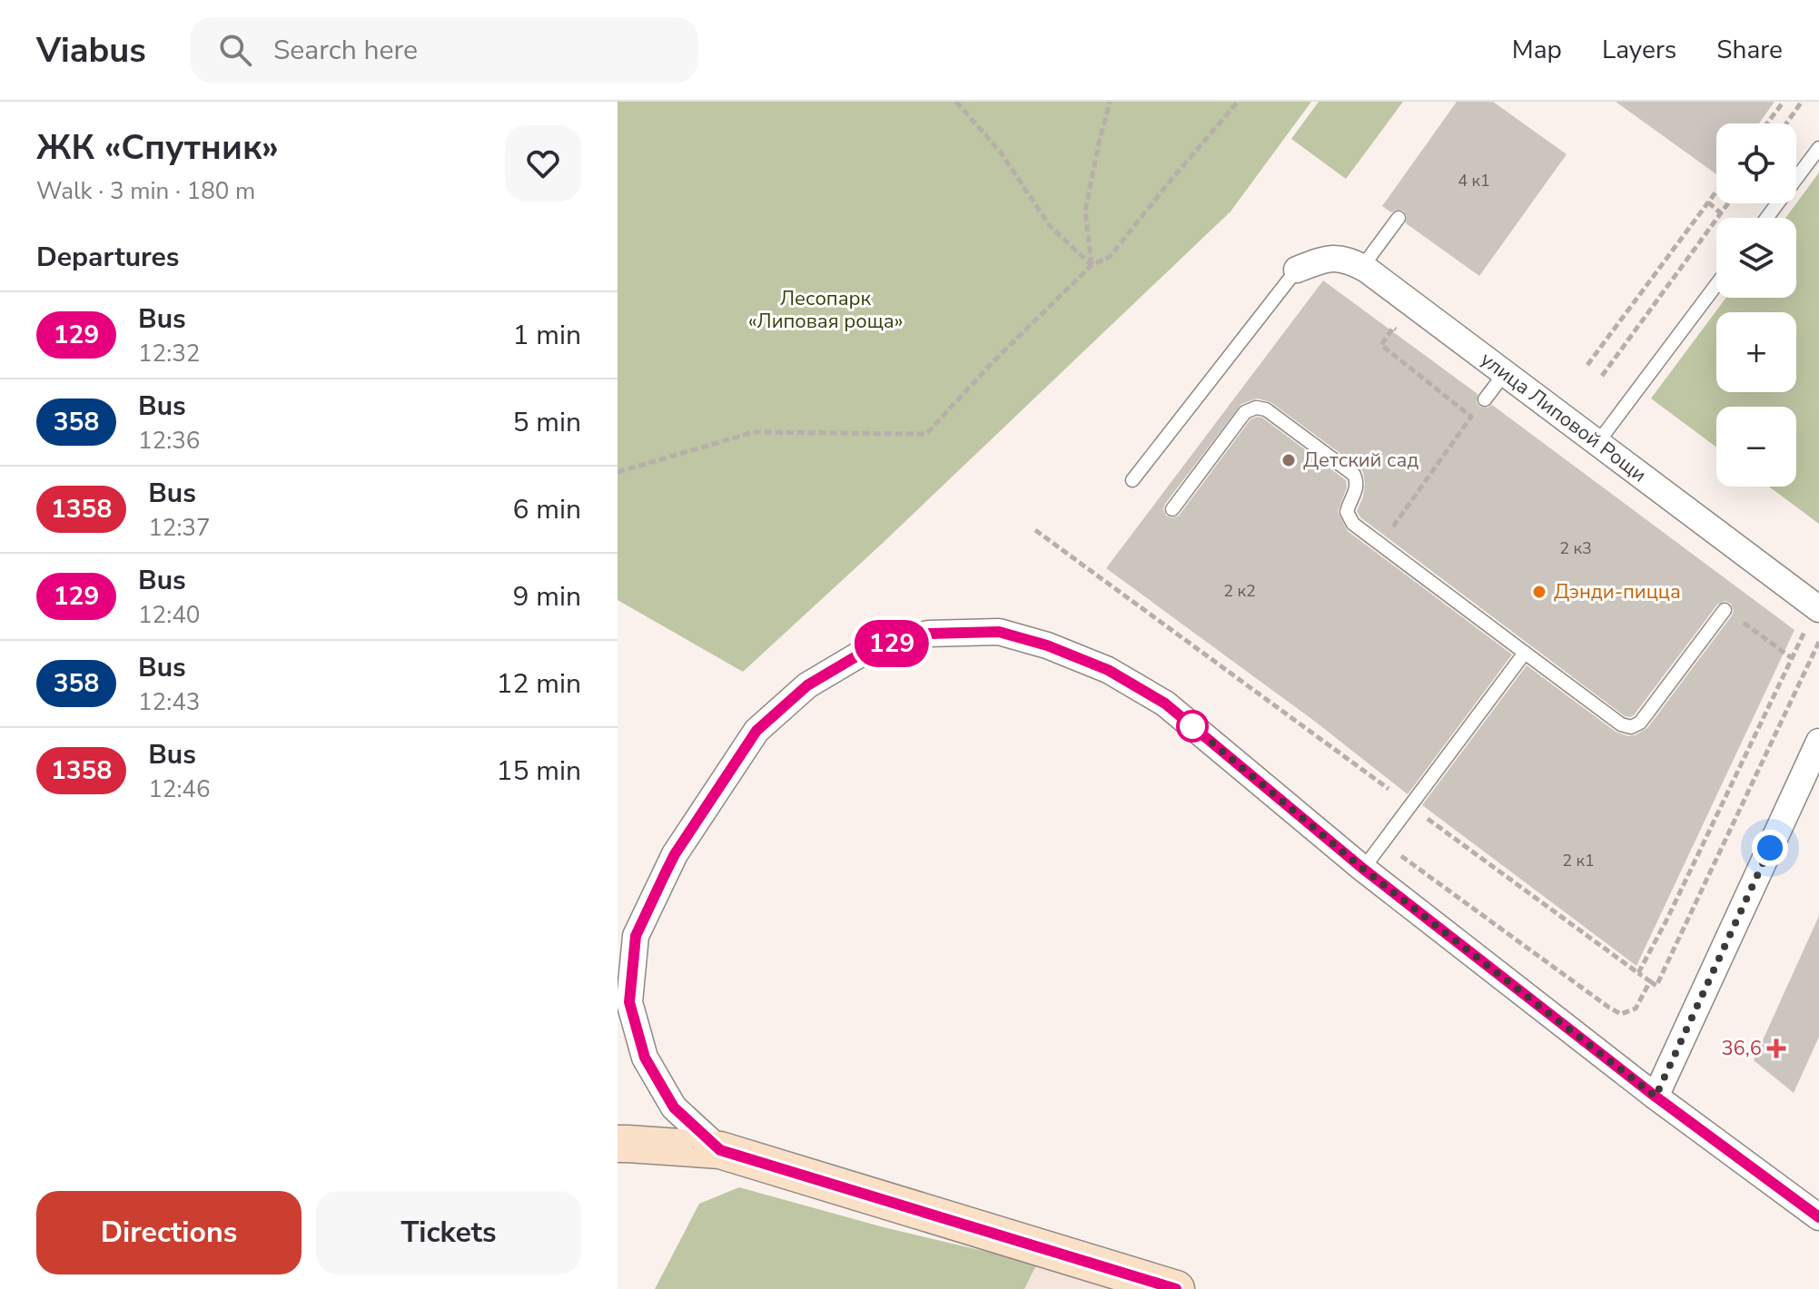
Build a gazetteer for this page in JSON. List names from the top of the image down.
{
  "streets": {
    "street": ["улица Липовой Рощи"]
  },
  "parks": ["Лесопарк «Липовая роща»"],
  "places": {
    "other": ["Детский сад", "Дэнди-пицца"],
    "health": ["36,6"]
  },
  "lines": ["bus line 129"],
  "house_numbers": [
    "4 к1",
    "2 к3",
    "2 к2",
    "2 к1"
  ],
  "page": {
    "header": "Viabus",
    "search": "Search here",
    "nav": ["Map", "Layers", "Share"],
    "heading": [
      ["ЖК «Спутник»", "Walk · 3 min · 180 m"],
      "Departures"
    ],
    "on_map": "129",
    "map_buttons": ["+", "−"],
    "list": [
      {
        "mark": "129",
        "name": "Bus",
        "note": "12:32",
        "value": "1 min"
      },
      {
        "mark": "358",
        "name": "Bus",
        "note": "12:36",
        "value": "5 min"
      },
      {
        "mark": "1358",
        "name": "Bus",
        "note": "12:37",
        "value": "6 min"
      },
      {
        "mark": "129",
        "name": "Bus",
        "note": "12:40",
        "value": "9 min"
      },
      {
        "mark": "358",
        "name": "Bus",
        "note": "12:43",
        "value": "12 min"
      },
      {
        "mark": "1358",
        "name": "Bus",
        "note": "12:46",
        "value": "15 min"
      }
    ],
    "buttons": ["Directions", "Tickets"]
  }
}
